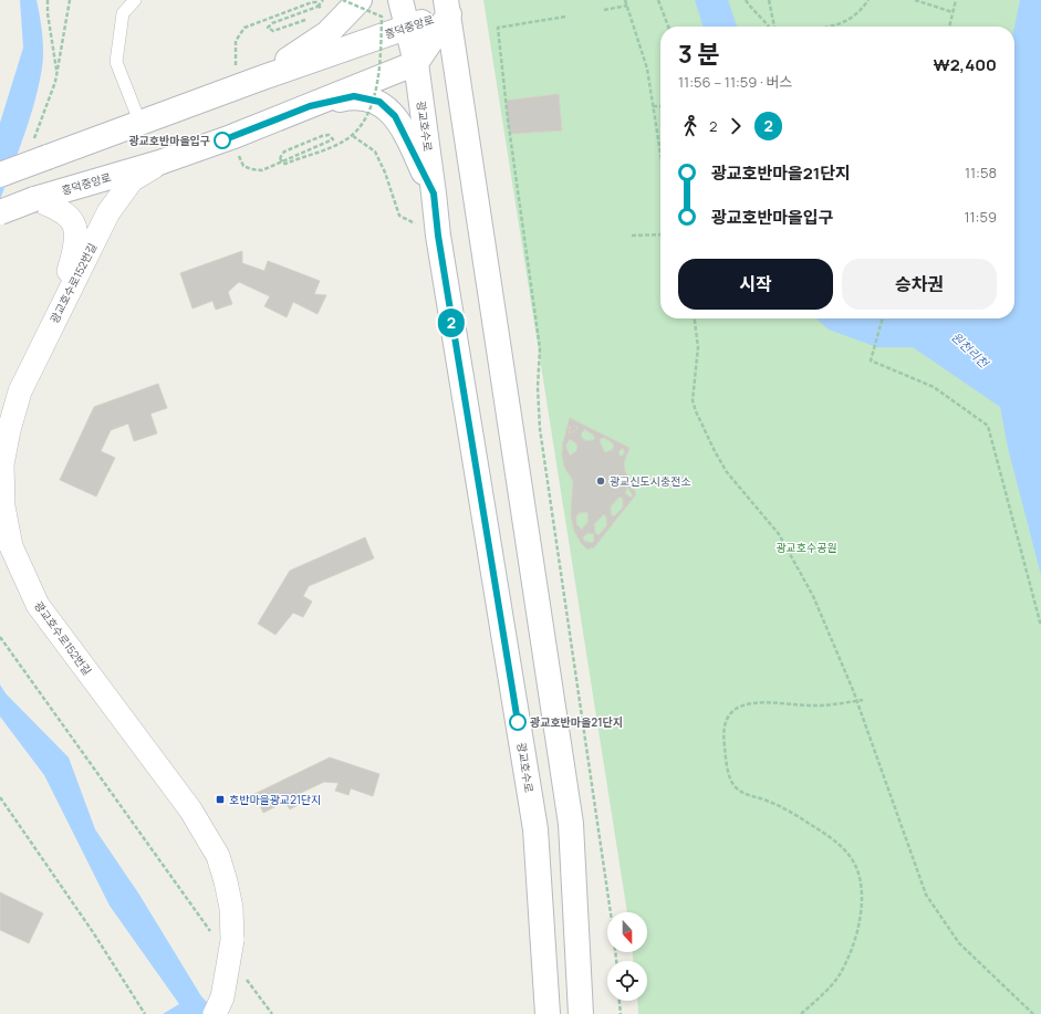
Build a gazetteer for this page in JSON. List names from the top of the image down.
{
  "streets": {
    "main road": ["흥덕중앙로", "광교호수로"],
    "street": ["광교호수로152번길"]
  },
  "crossings": [
    ["흥덕중앙로", "광교호수로"],
    ["흥덕중앙로", "광교호수로152번길"]
  ],
  "water": ["원천리천"],
  "parks": ["광교호수공원"],
  "places": {
    "other": ["광교호반마을입구", "광교신도시충전소", "광교호반마을21단지"],
    "transit": ["호반마을광교21단지"]
  },
  "lines": ["bus line 2"],
  "north": "bottom",
  "page": {
    "on_map": "2",
    "heading": ["3 분", "11:56 – 11:59 · 버스", "₩2,400"],
    "legs": ["2", "2"],
    "list": [
      {
        "name": "광교호반마을21단지",
        "value": "11:58"
      },
      {
        "name": "광교호반마을입구",
        "value": "11:59"
      }
    ],
    "buttons": ["시작", "승차권"]
  }
}
